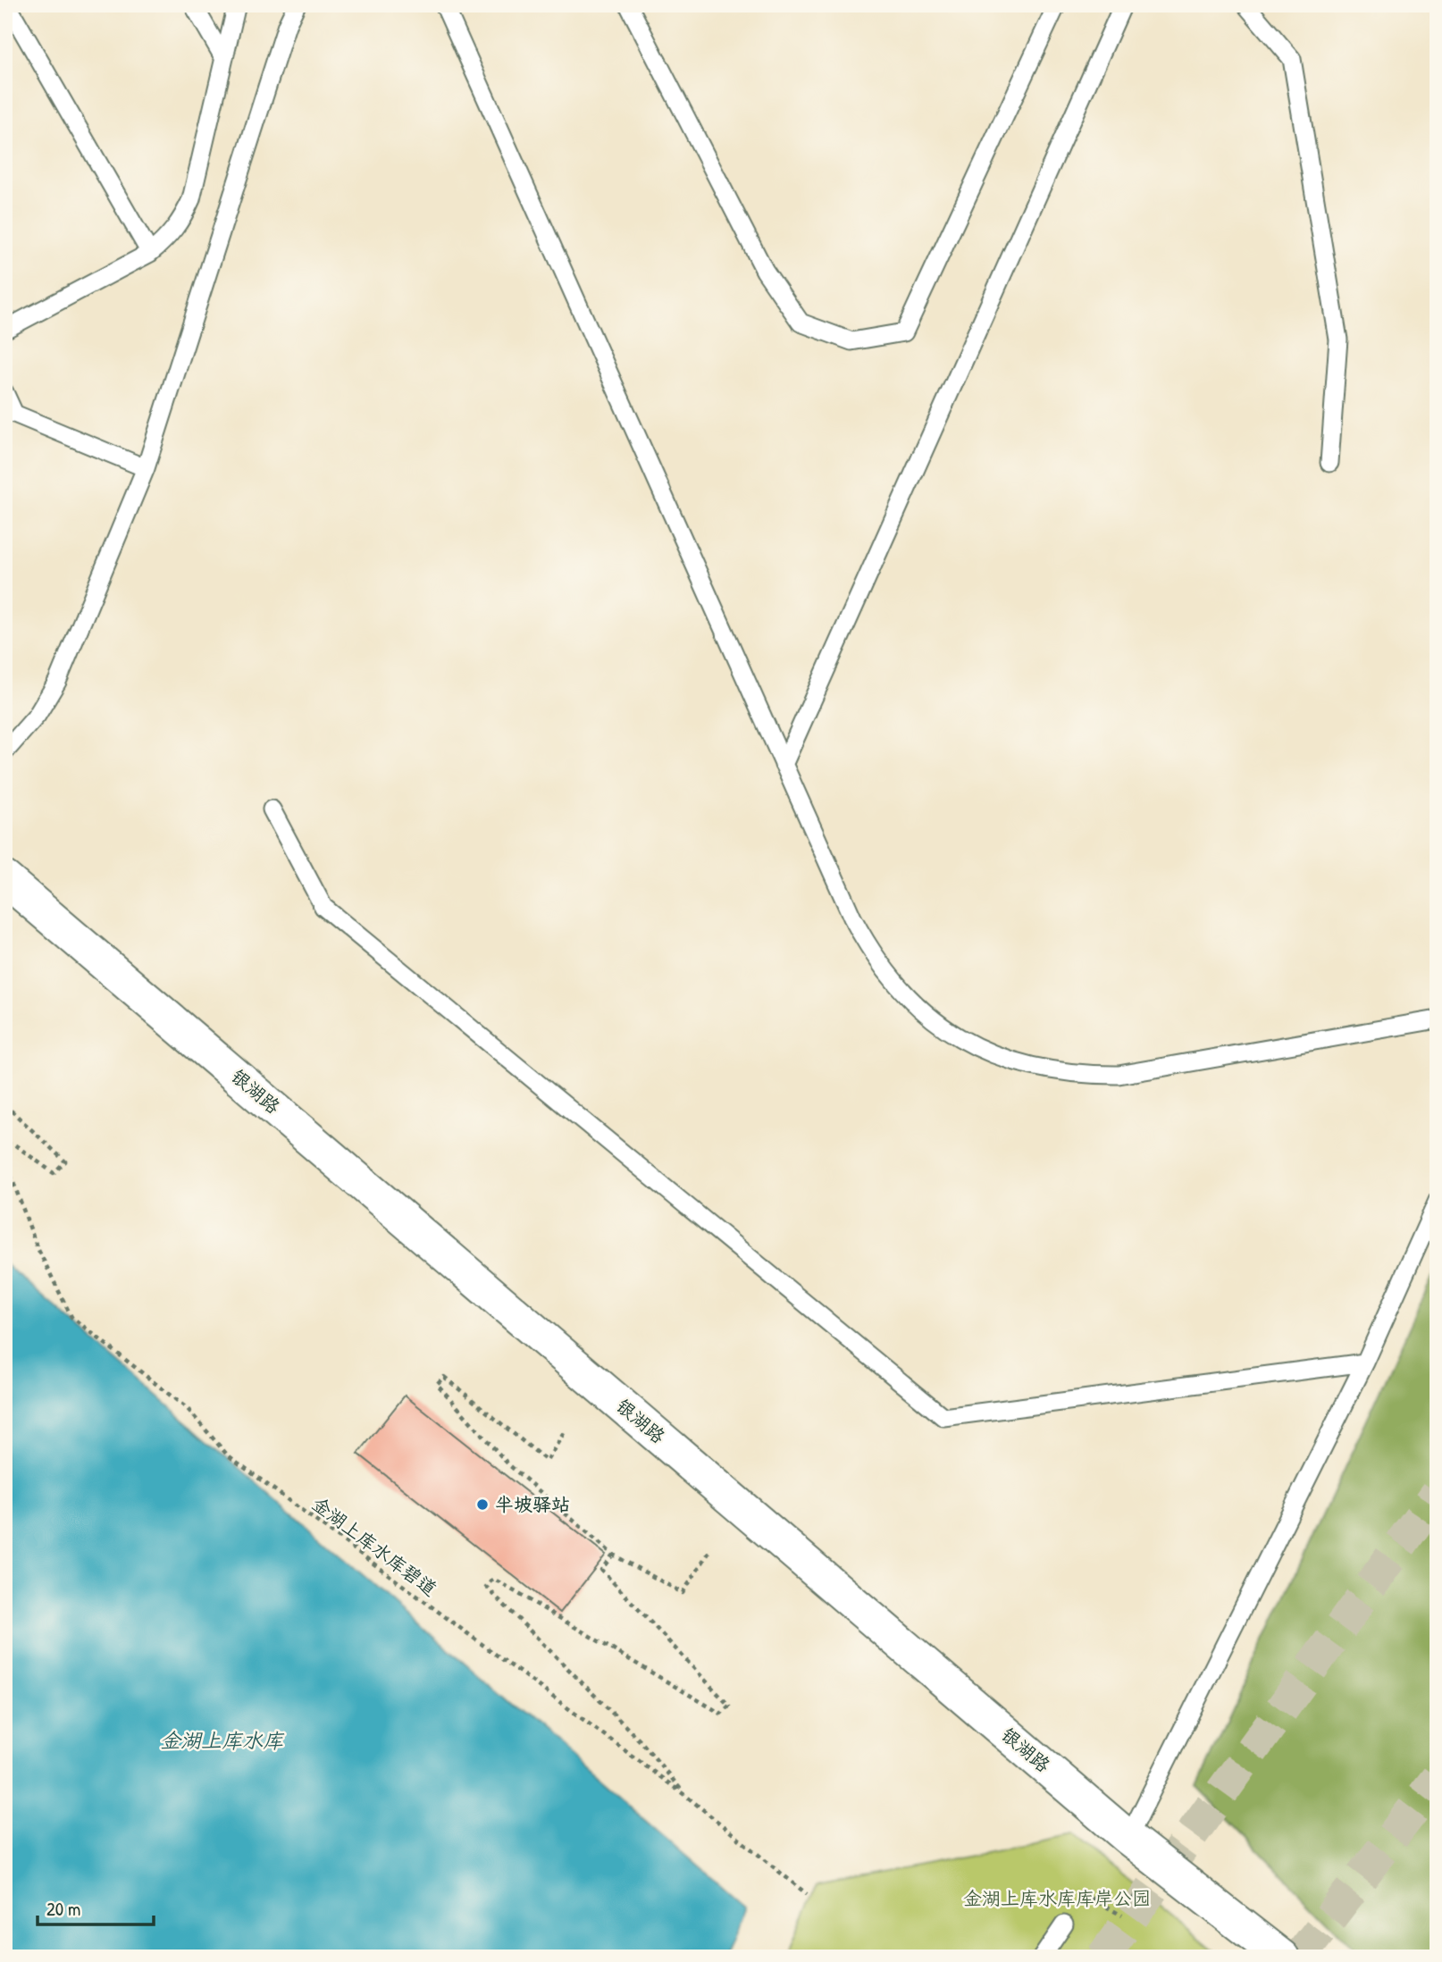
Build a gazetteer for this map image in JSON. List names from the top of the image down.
{
  "streets": {
    "street": ["银湖路"],
    "path": ["金湖上库水库碧道"]
  },
  "water": ["金湖上库水库"],
  "parks": ["金湖上库水库库岸公园"],
  "places": ["半坡驿站"],
  "scale_bar": "20 m"
}
